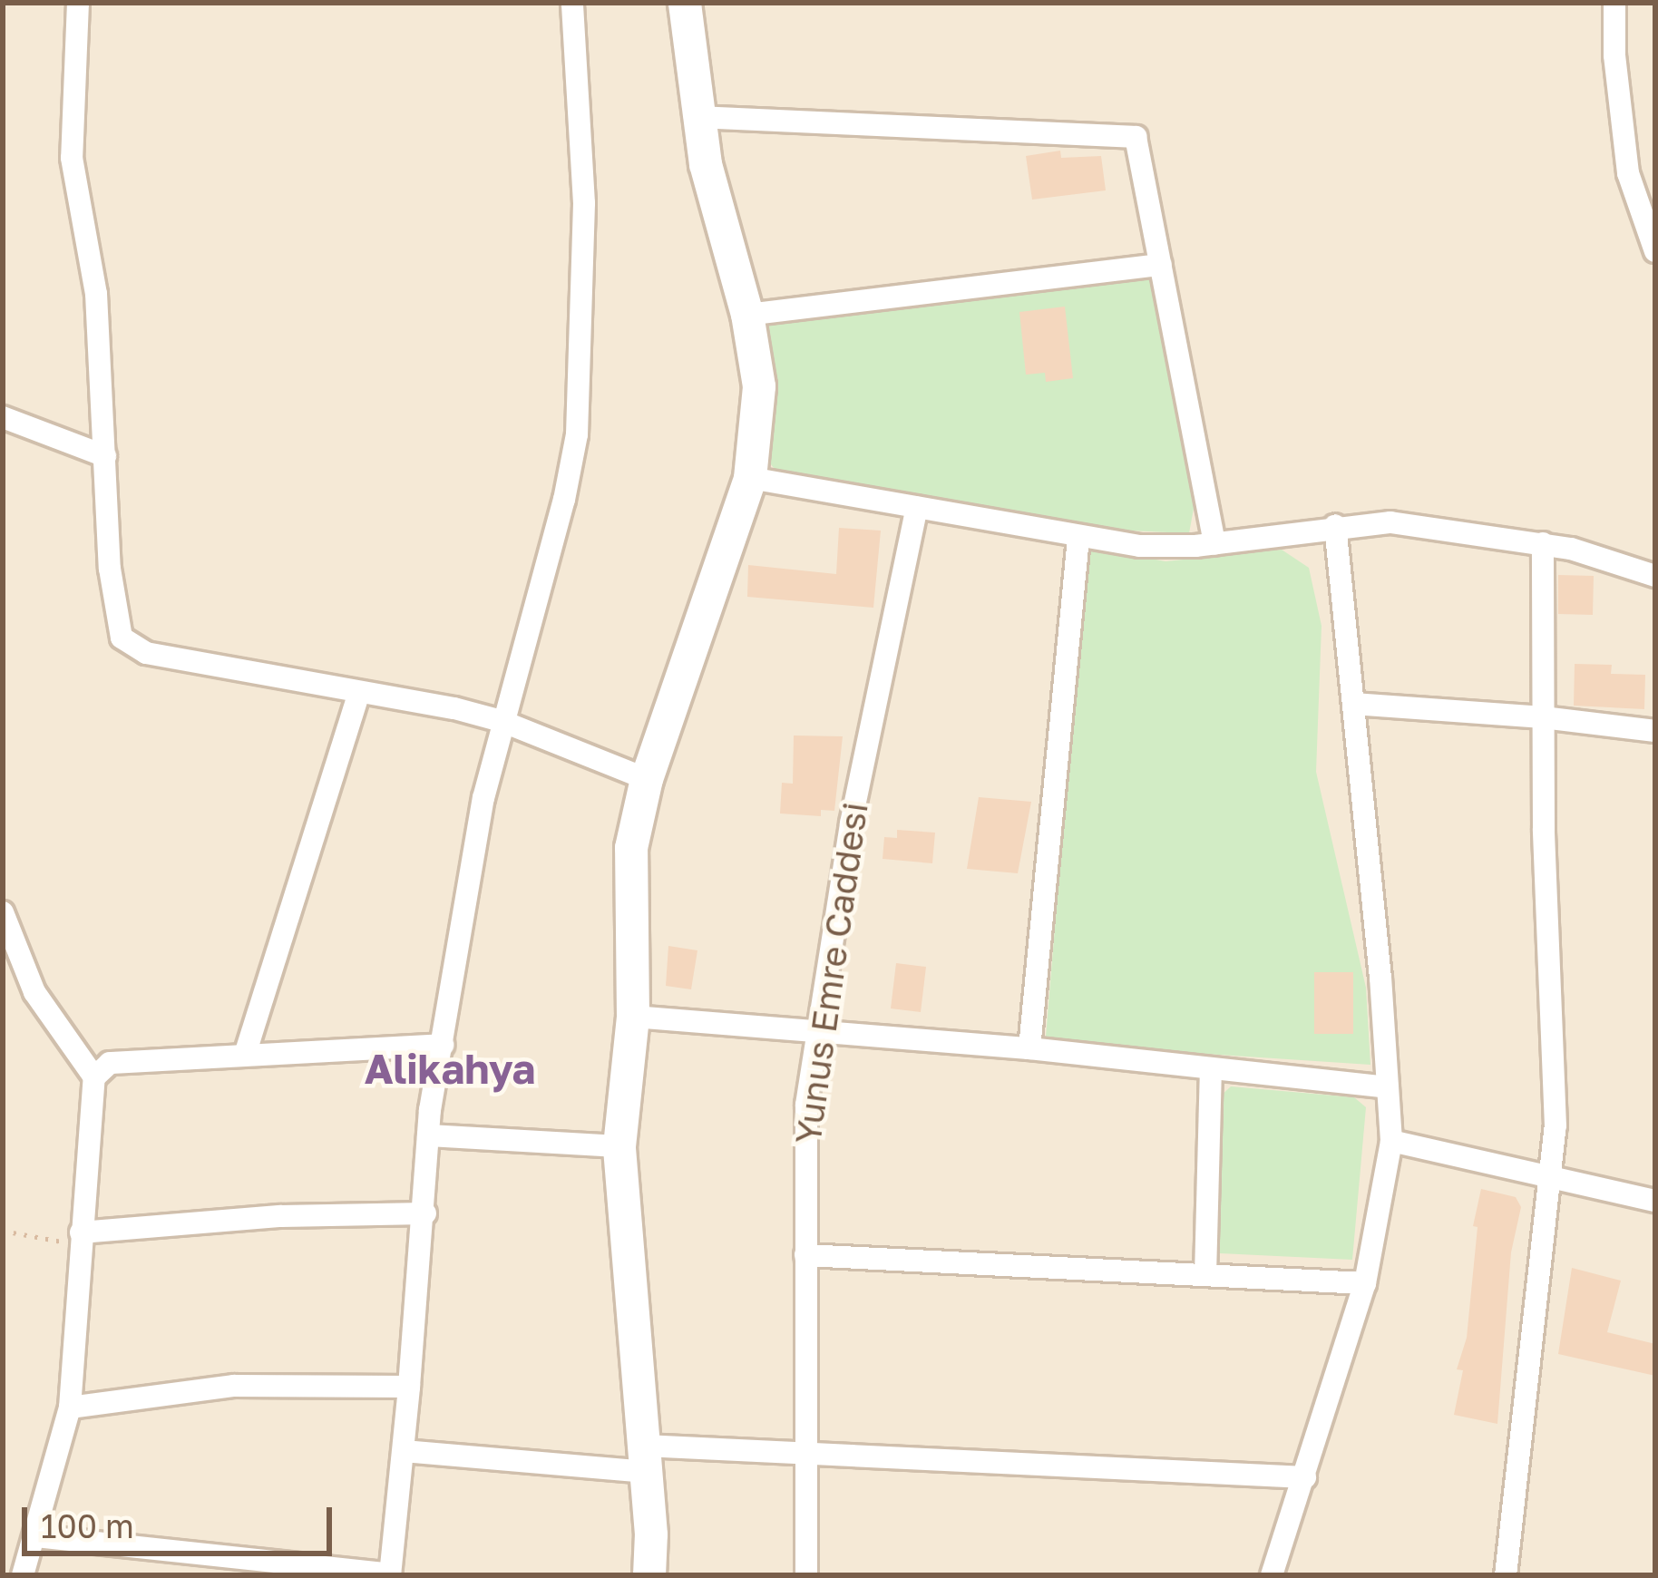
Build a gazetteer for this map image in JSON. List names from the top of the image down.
{
  "streets": {
    "street": ["Yunus Emre Caddesi"]
  },
  "districts": ["Alikahya"],
  "scale_bar": "100 m"
}
